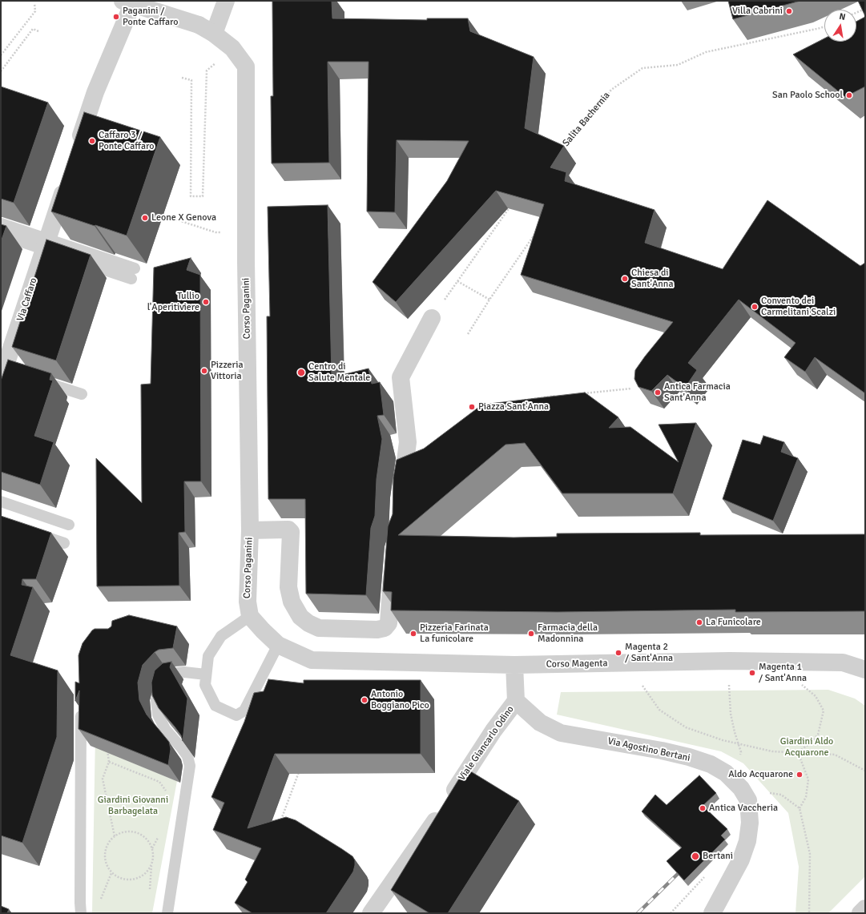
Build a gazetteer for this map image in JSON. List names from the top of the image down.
{
  "streets": {
    "street": [
      "Via Caffaro",
      "Corso Paganini",
      "Corso Magenta",
      "Viale Giancarlo Odino",
      "Via Agostino Bertani"
    ],
    "path": ["Salita Bachernia"]
  },
  "crossings": [
    ["Viale Giancarlo Odino", "Via Agostino Bertani"]
  ],
  "parks": ["Giardini Aldo Acquarone", "Giardini Giovanni Barbagelata"],
  "places": [
    "Villa Cabrini",
    "Paganini / Ponte Caffaro",
    "San Paolo School",
    "Caffaro 3 / Ponte Caffaro",
    "Leone X Genova",
    "Chiesa di Sant'Anna",
    "Tullio l'Aperitiviere",
    "Convento dei Carmelitani Scalzi",
    "Pizzeria Vittoria",
    "Centro di Salute Mentale",
    "Antica Farmacia Sant'Anna",
    "Piazza Sant'Anna",
    "La Funicolare",
    "Pizzeria Farinata La funicolare",
    "Farmacia della Madonnina",
    "Magenta 2 / Sant'Anna",
    "Magenta 1 / Sant'Anna",
    "Antonio Boggiano Pico",
    "Aldo Acquarone",
    "Antica Vaccheria",
    "Bertani"
  ],
  "north": "top"
}
